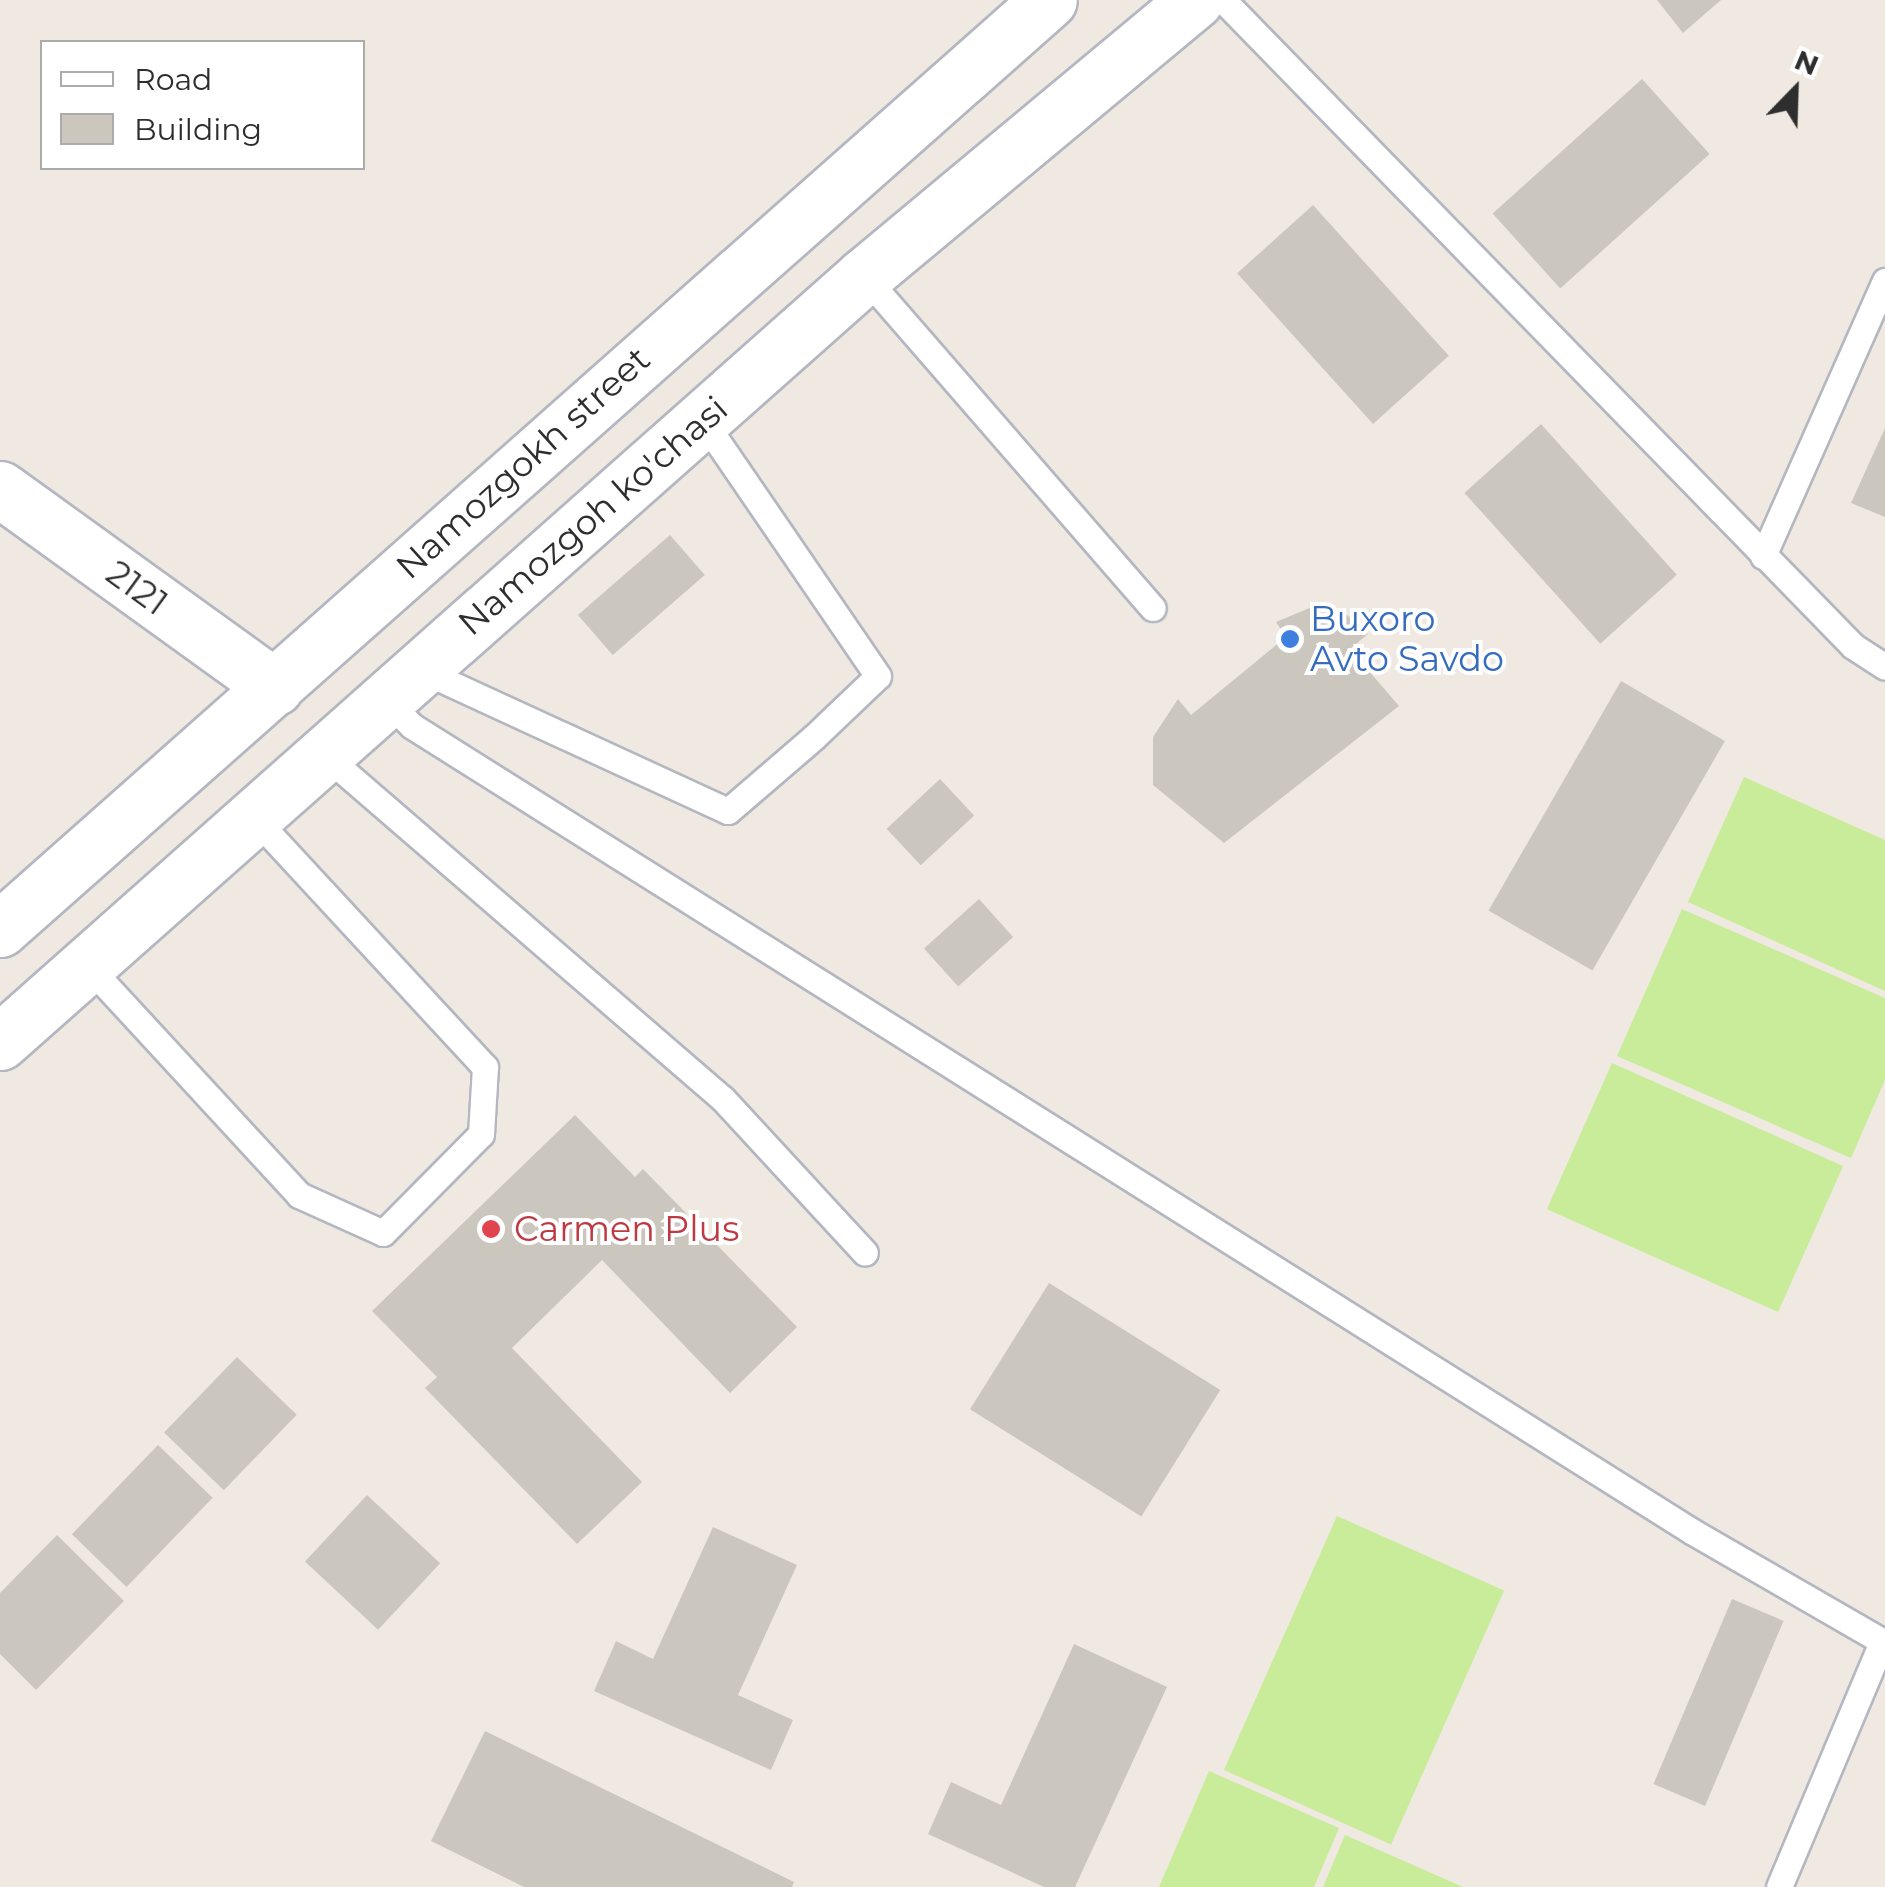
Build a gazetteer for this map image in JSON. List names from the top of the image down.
{
  "streets": {
    "main road": ["Namozgokh street", "Namozgoh ko'chasi", "2121"]
  },
  "crossings": [
    ["Namozgokh street", "2121"]
  ],
  "places": ["Buxoro Avto Savdo", "Carmen Plus"],
  "legend": ["Road", "Building"],
  "north": "top right"
}
